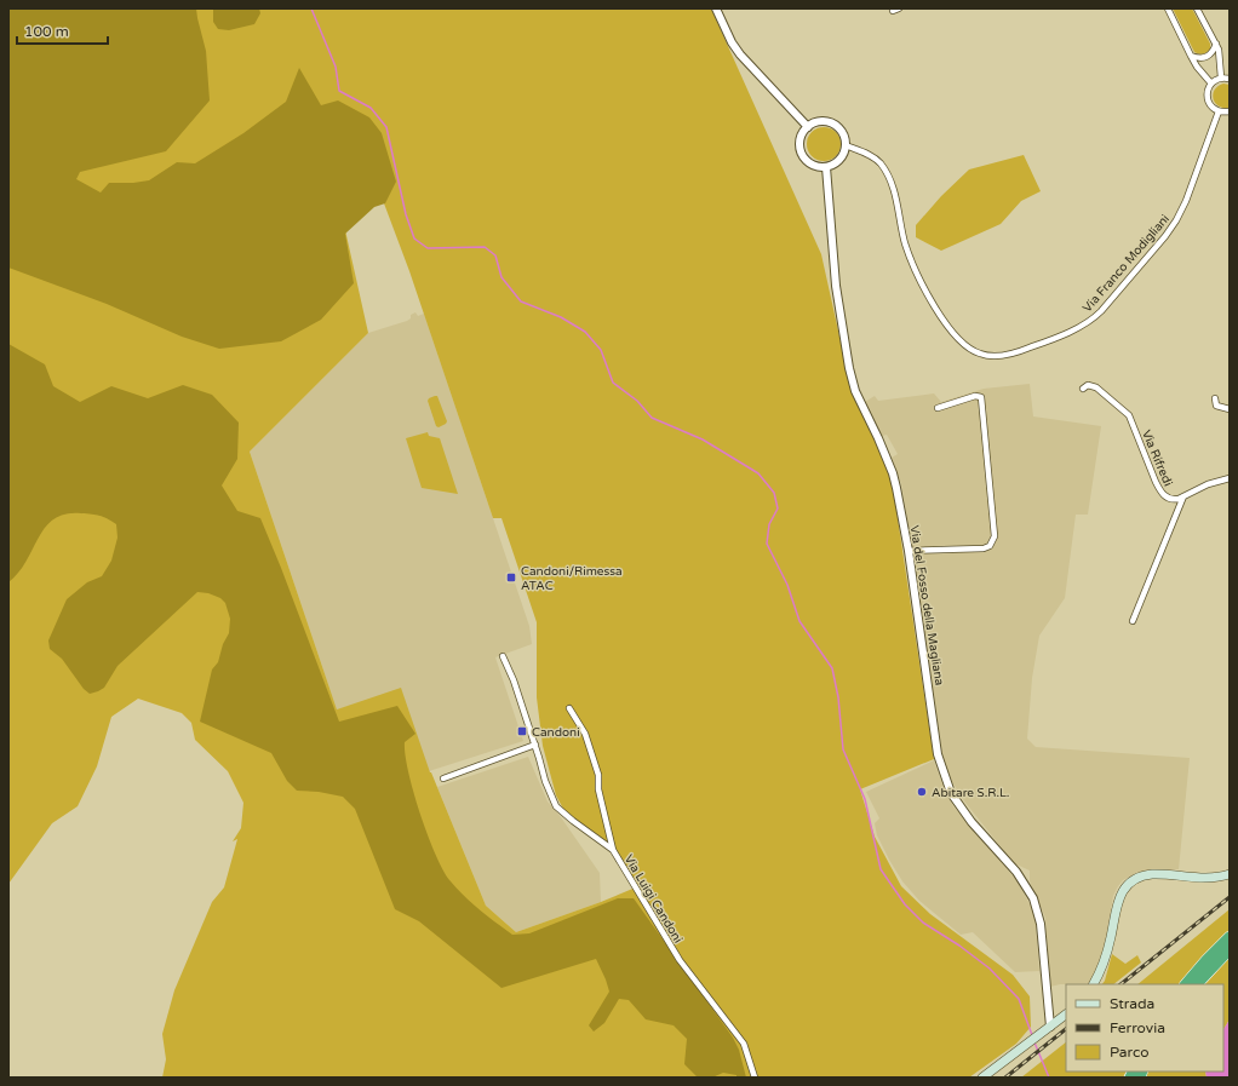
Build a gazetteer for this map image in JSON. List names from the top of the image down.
{
  "streets": {
    "street": [
      "Via Franco Modigliani",
      "Via Rifredi",
      "Via del Fosso della Magliana",
      "Via Luigi Candoni"
    ]
  },
  "crossings": [
    ["Via Franco Modigliani", "Via del Fosso della Magliana"]
  ],
  "places": {
    "transit": ["Candoni/Rimessa ATAC", "Candoni"],
    "other": ["Abitare S.R.L."]
  },
  "legend": ["Strada", "Ferrovia", "Parco"],
  "scale_bar": "100 m"
}
